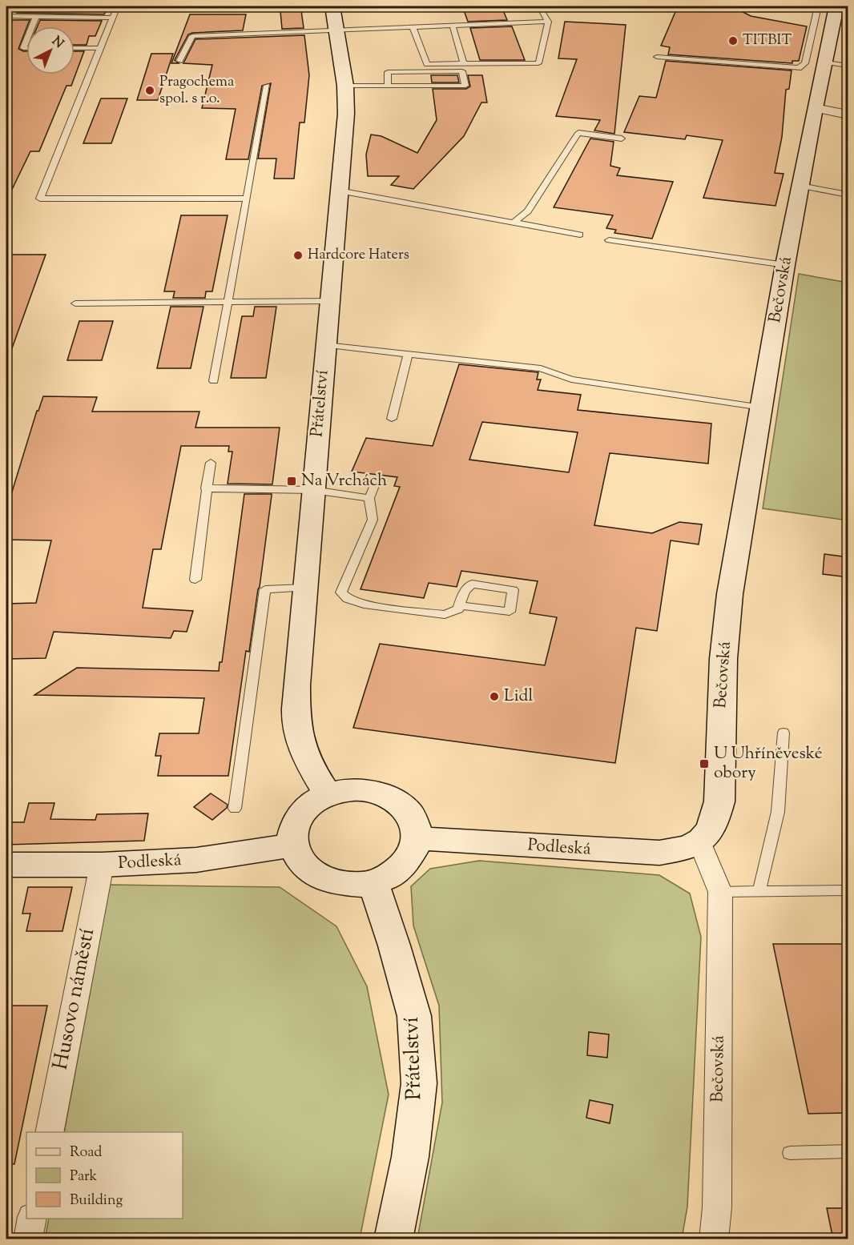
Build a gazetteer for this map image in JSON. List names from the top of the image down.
{
  "streets": {
    "main road": ["Bečovská", "Přátelství", "Podleská"],
    "street": ["Husovo náměstí"]
  },
  "crossings": [
    ["Bečovská", "Podleská"],
    ["Přátelství", "Podleská"],
    ["Podleská", "Husovo náměstí"]
  ],
  "places": {
    "other": [
      "TITBIT",
      "Pragochema spol. s r.o.",
      "Hardcore Haters",
      "Lidl"
    ],
    "transit": ["Na Vrchách", "U Uhříněveské obory"]
  },
  "legend": ["Road", "Park", "Building"],
  "north": "top right"
}
